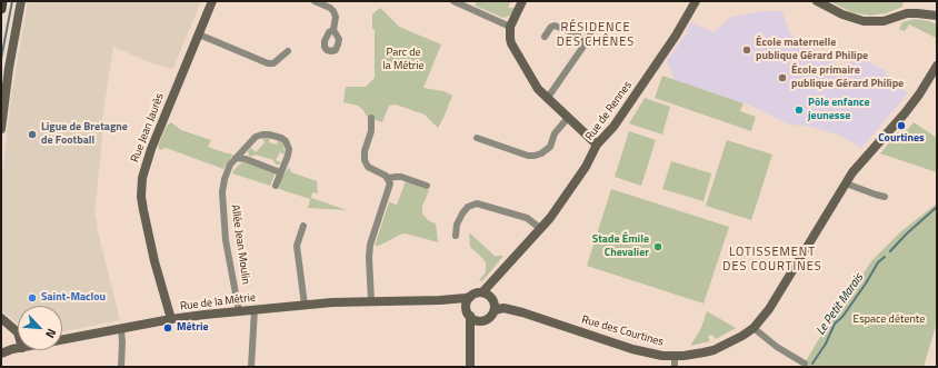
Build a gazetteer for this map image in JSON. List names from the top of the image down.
{
  "streets": {
    "street": [
      "Rue de Rennes",
      "Rue Jean Jaurès",
      "Allée Jean Moulin",
      "Rue de la Métrie",
      "Rue des Courtines"
    ]
  },
  "crossings": [
    ["Rue de Rennes", "Rue de la Métrie"],
    ["Rue de Rennes", "Rue des Courtines"],
    ["Rue Jean Jaurès", "Rue de la Métrie"],
    ["Allée Jean Moulin", "Rue de la Métrie"],
    ["Rue de la Métrie", "Rue des Courtines"]
  ],
  "districts": ["RÉSIDENCE DES CHÊNES", "LOTISSEMENT DES COURTINES"],
  "water": ["Le Petit Marais"],
  "parks": ["Parc de la Métrie", "Espace détente"],
  "places": [
    "École maternelle publique Gérard Philipe",
    "École primaire publique Gérard Philipe",
    "Pôle enfance jeunesse",
    "Courtines",
    "Ligue de Bretagne de Football",
    "Stade Émile Chevalier",
    "Saint-Maclou",
    "Métrie"
  ],
  "north": "bottom right"
}
